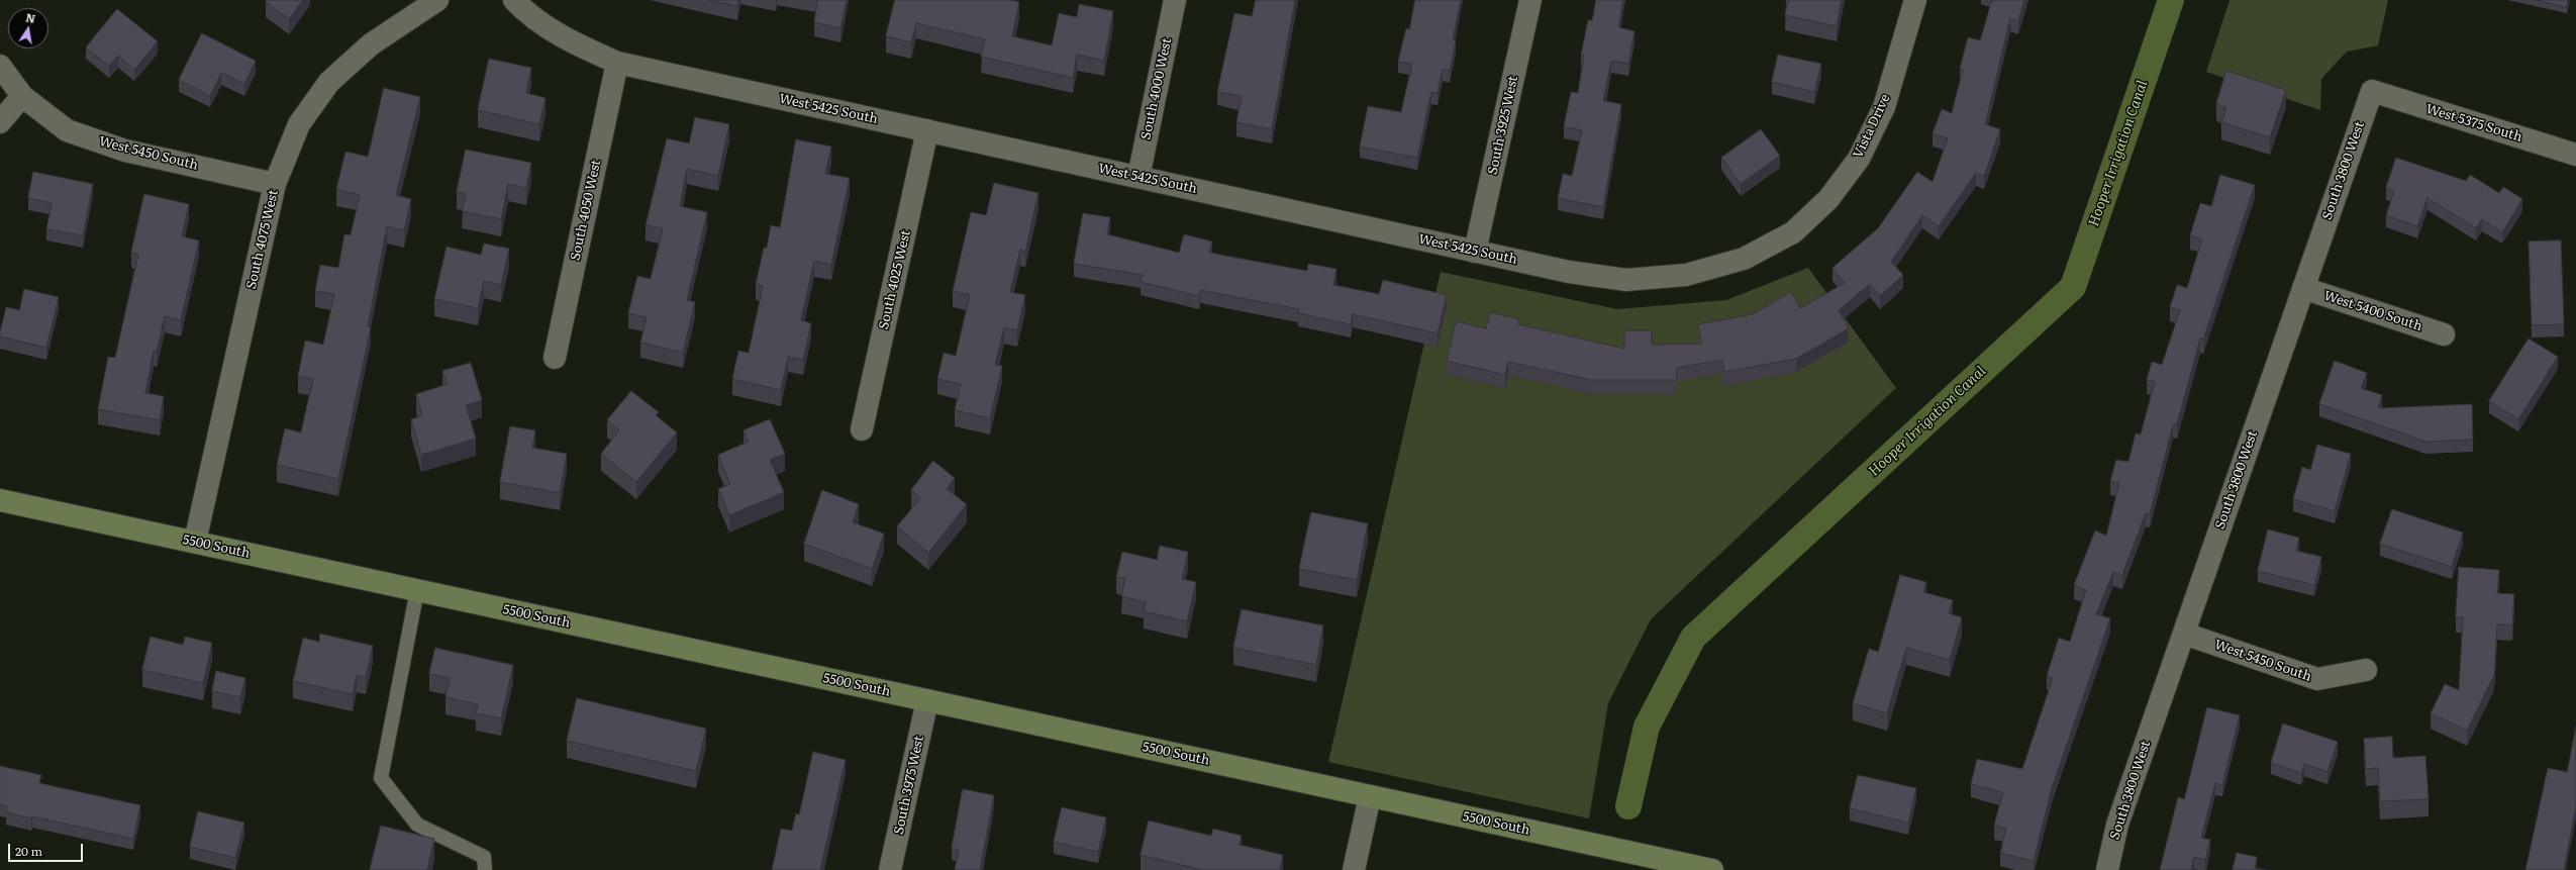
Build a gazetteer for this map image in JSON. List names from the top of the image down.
{
  "streets": {
    "main road": ["5500 South"],
    "street": [
      "South 4000 West",
      "West 5425 South",
      "West 5375 South",
      "South 3925 West",
      "Vista Drive",
      "West 5450 South",
      "South 3800 West",
      "South 4050 West",
      "South 4075 West",
      "South 4025 West",
      "West 5400 South",
      "South 3975 West"
    ]
  },
  "crossings": [
    ["South 4000 West", "West 5425 South"],
    ["West 5425 South", "South 3925 West"],
    ["West 5425 South", "Vista Drive"],
    ["West 5425 South", "South 4050 West"],
    ["West 5425 South", "South 4025 West"],
    ["West 5375 South", "South 3800 West"],
    ["West 5450 South", "South 3800 West"],
    ["West 5450 South", "South 4075 West"],
    ["South 3800 West", "West 5400 South"],
    ["South 4075 West", "5500 South"],
    ["5500 South", "South 3975 West"]
  ],
  "water": ["Hooper Irrigation Canal"],
  "scale_bar": "20 m",
  "north": "top"
}
